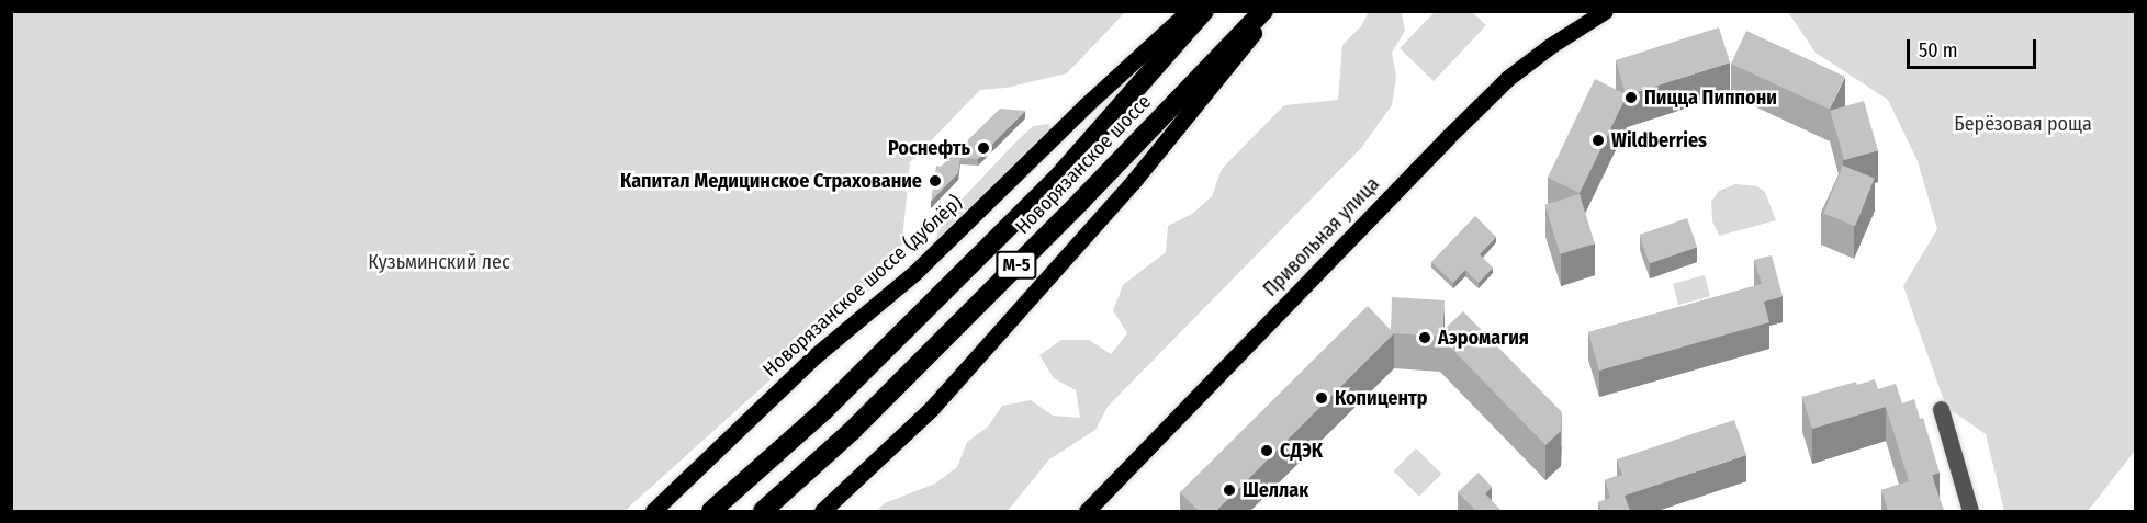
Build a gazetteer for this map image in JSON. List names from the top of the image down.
{
  "streets": {
    "highway": ["Новорязанское шоссе", "М-5"],
    "main road": ["Привольная улица", "Новорязанское шоссе (дублёр)"]
  },
  "parks": ["Берёзовая роща", "Кузьминский лес"],
  "places": [
    "Пицца Пиппони",
    "Wildberries",
    "Роснефть",
    "Капитал Медицинское Страхование",
    "Аэромагия",
    "Копицентр",
    "СДЭК",
    "Шеллак"
  ],
  "scale_bar": "50 m"
}
